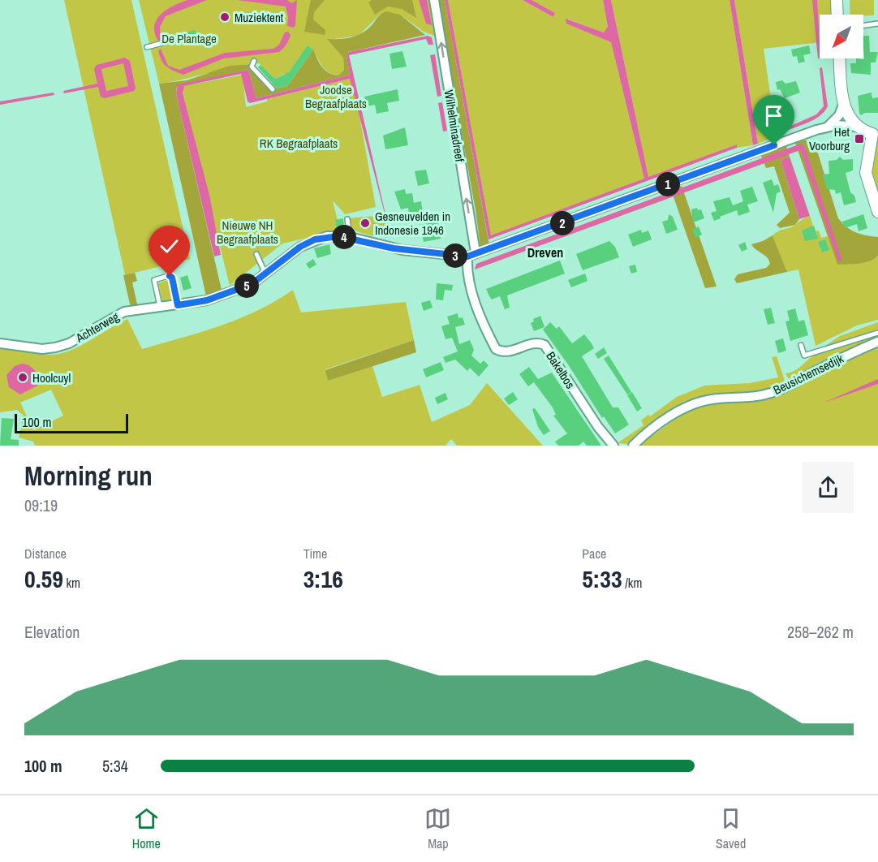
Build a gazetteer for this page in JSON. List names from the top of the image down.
{
  "streets": {
    "street": [
      "Wilhelminadreef",
      "Achterweg",
      "Bakelbos",
      "Beusichemsedijk"
    ]
  },
  "crossings": [
    ["Wilhelminadreef", "Achterweg"],
    ["Wilhelminadreef", "Bakelbos"],
    ["Achterweg", "Bakelbos"]
  ],
  "one_way": ["Wilhelminadreef"],
  "districts": ["Dreven"],
  "parks": [
    "De Plantage",
    "Joodse Begraafplaats",
    "RK Begraafplaats",
    "Nieuwe NH Begraafplaats"
  ],
  "places": {
    "other": ["Muziektent", "Gesneuvelden in Indonesie 1946", "Hoolcuyl"],
    "transit": ["Het Voorburg"]
  },
  "scale_bar": "100 m",
  "north": "bottom left",
  "page": {
    "pins": [
      "1",
      "2",
      "4",
      "3",
      "5"
    ],
    "scale": "100 m",
    "heading": ["Morning run", "09:19"],
    "stats": [
      ["Distance", "0.59 km"],
      ["Time", "3:16"],
      ["Pace", "5:33 /km"]
    ],
    "chart": ["Elevation", "258–262 m"],
    "list": [
      {
        "name": "100 m",
        "note": "5:34"
      }
    ],
    "tabs": ["Home", "Map", "Saved"]
  }
}
